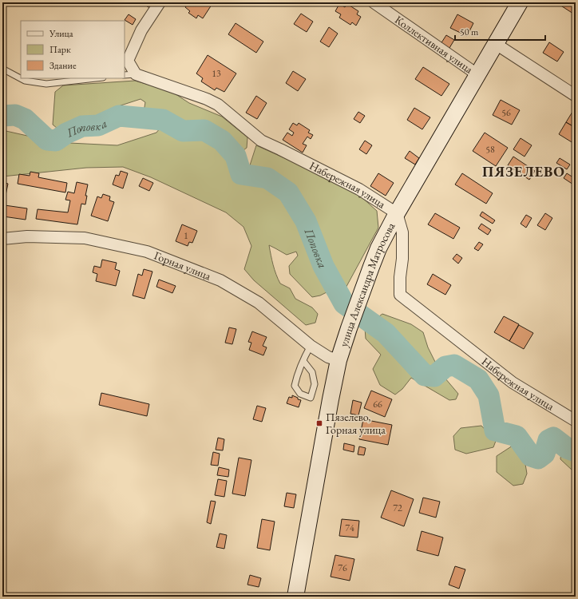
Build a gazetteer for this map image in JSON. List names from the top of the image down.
{
  "streets": {
    "main road": ["улица Александра Матросова"],
    "street": ["Коллективная улица", "Набережная улица", "Горная улица"]
  },
  "crossings": [
    ["Коллективная улица", "улица Александра Матросова"],
    ["Набережная улица", "улица Александра Матросова"],
    ["Горная улица", "улица Александра Матросова"]
  ],
  "districts": ["ПЯЗЕЛЕВО"],
  "water": ["Поповка"],
  "places": {
    "transit": ["Пязелево, Горная улица"]
  },
  "house_numbers": [
    "13",
    "56",
    "58",
    "1",
    "66",
    "72",
    "74",
    "76"
  ],
  "legend": ["Улица", "Парк", "Здание"],
  "scale_bar": "50 m"
}
